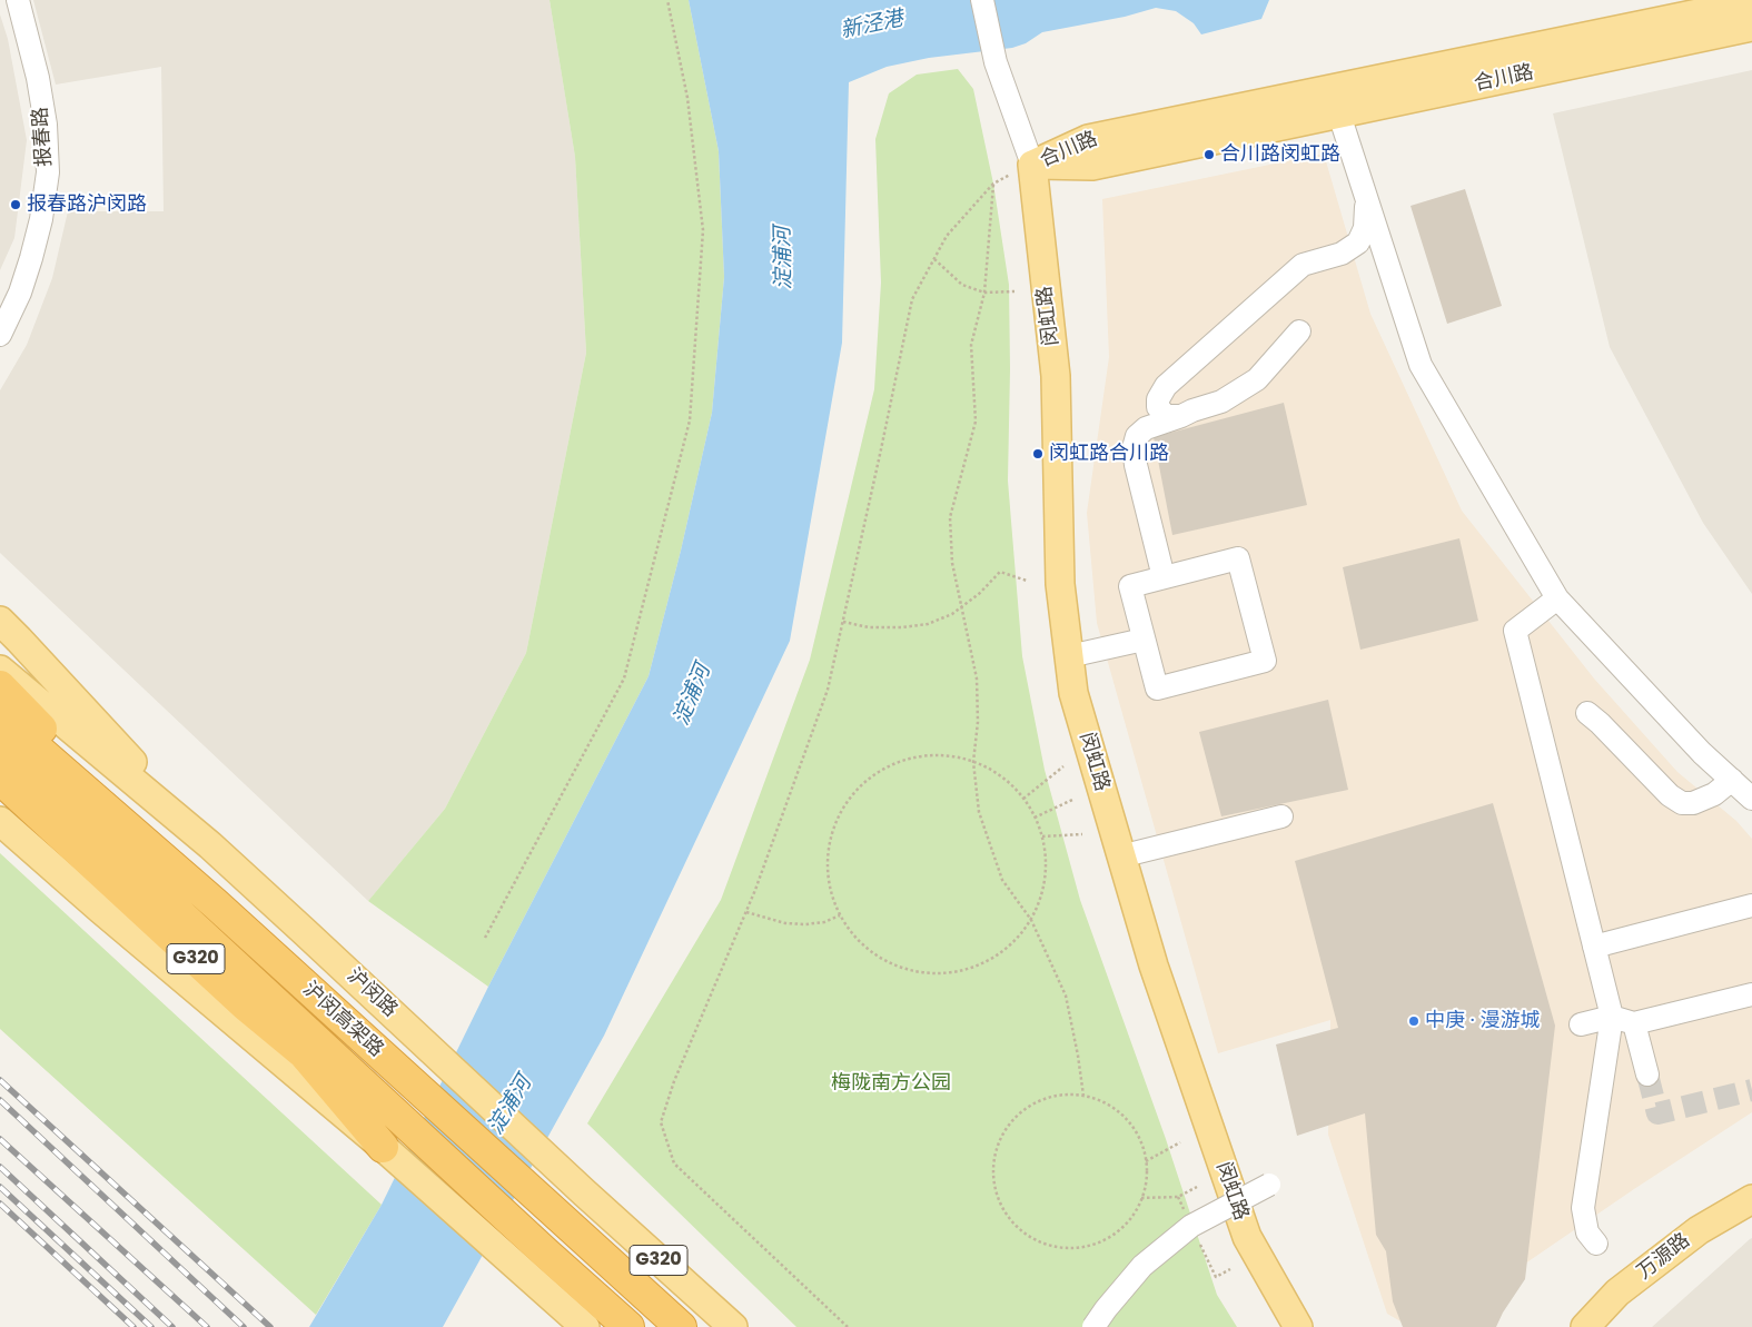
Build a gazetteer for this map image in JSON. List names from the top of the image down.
{
  "streets": {
    "highway": ["G320", "沪闵高架路"],
    "main road": [
      "合川路",
      "闵虹路",
      "沪闵路",
      "万源路"
    ],
    "street": ["报春路"]
  },
  "crossings": [
    ["合川路", "闵虹路"]
  ],
  "water": ["新泾港", "淀浦河"],
  "parks": ["梅陇南方公园"],
  "places": [
    "合川路闵虹路",
    "报春路沪闵路",
    "闵虹路合川路",
    "中庚 · 漫游城"
  ]
}
